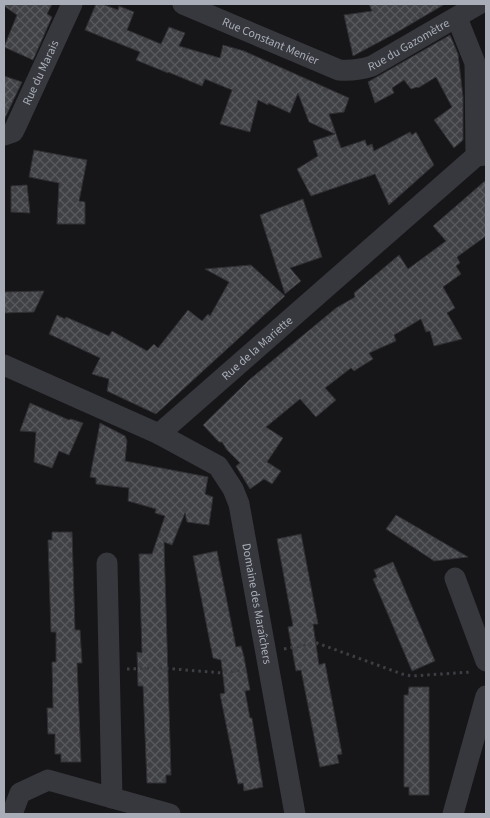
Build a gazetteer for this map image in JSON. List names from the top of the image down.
{
  "streets": {
    "street": [
      "Rue Constant Menier",
      "Rue du Gazomètre",
      "Rue du Marais",
      "Rue de la Mariette",
      "Domaine des Maraîchers"
    ]
  },
  "crossings": [
    ["Rue Constant Menier", "Rue du Gazomètre"],
    ["Rue de la Mariette", "Domaine des Maraîchers"]
  ]
}
